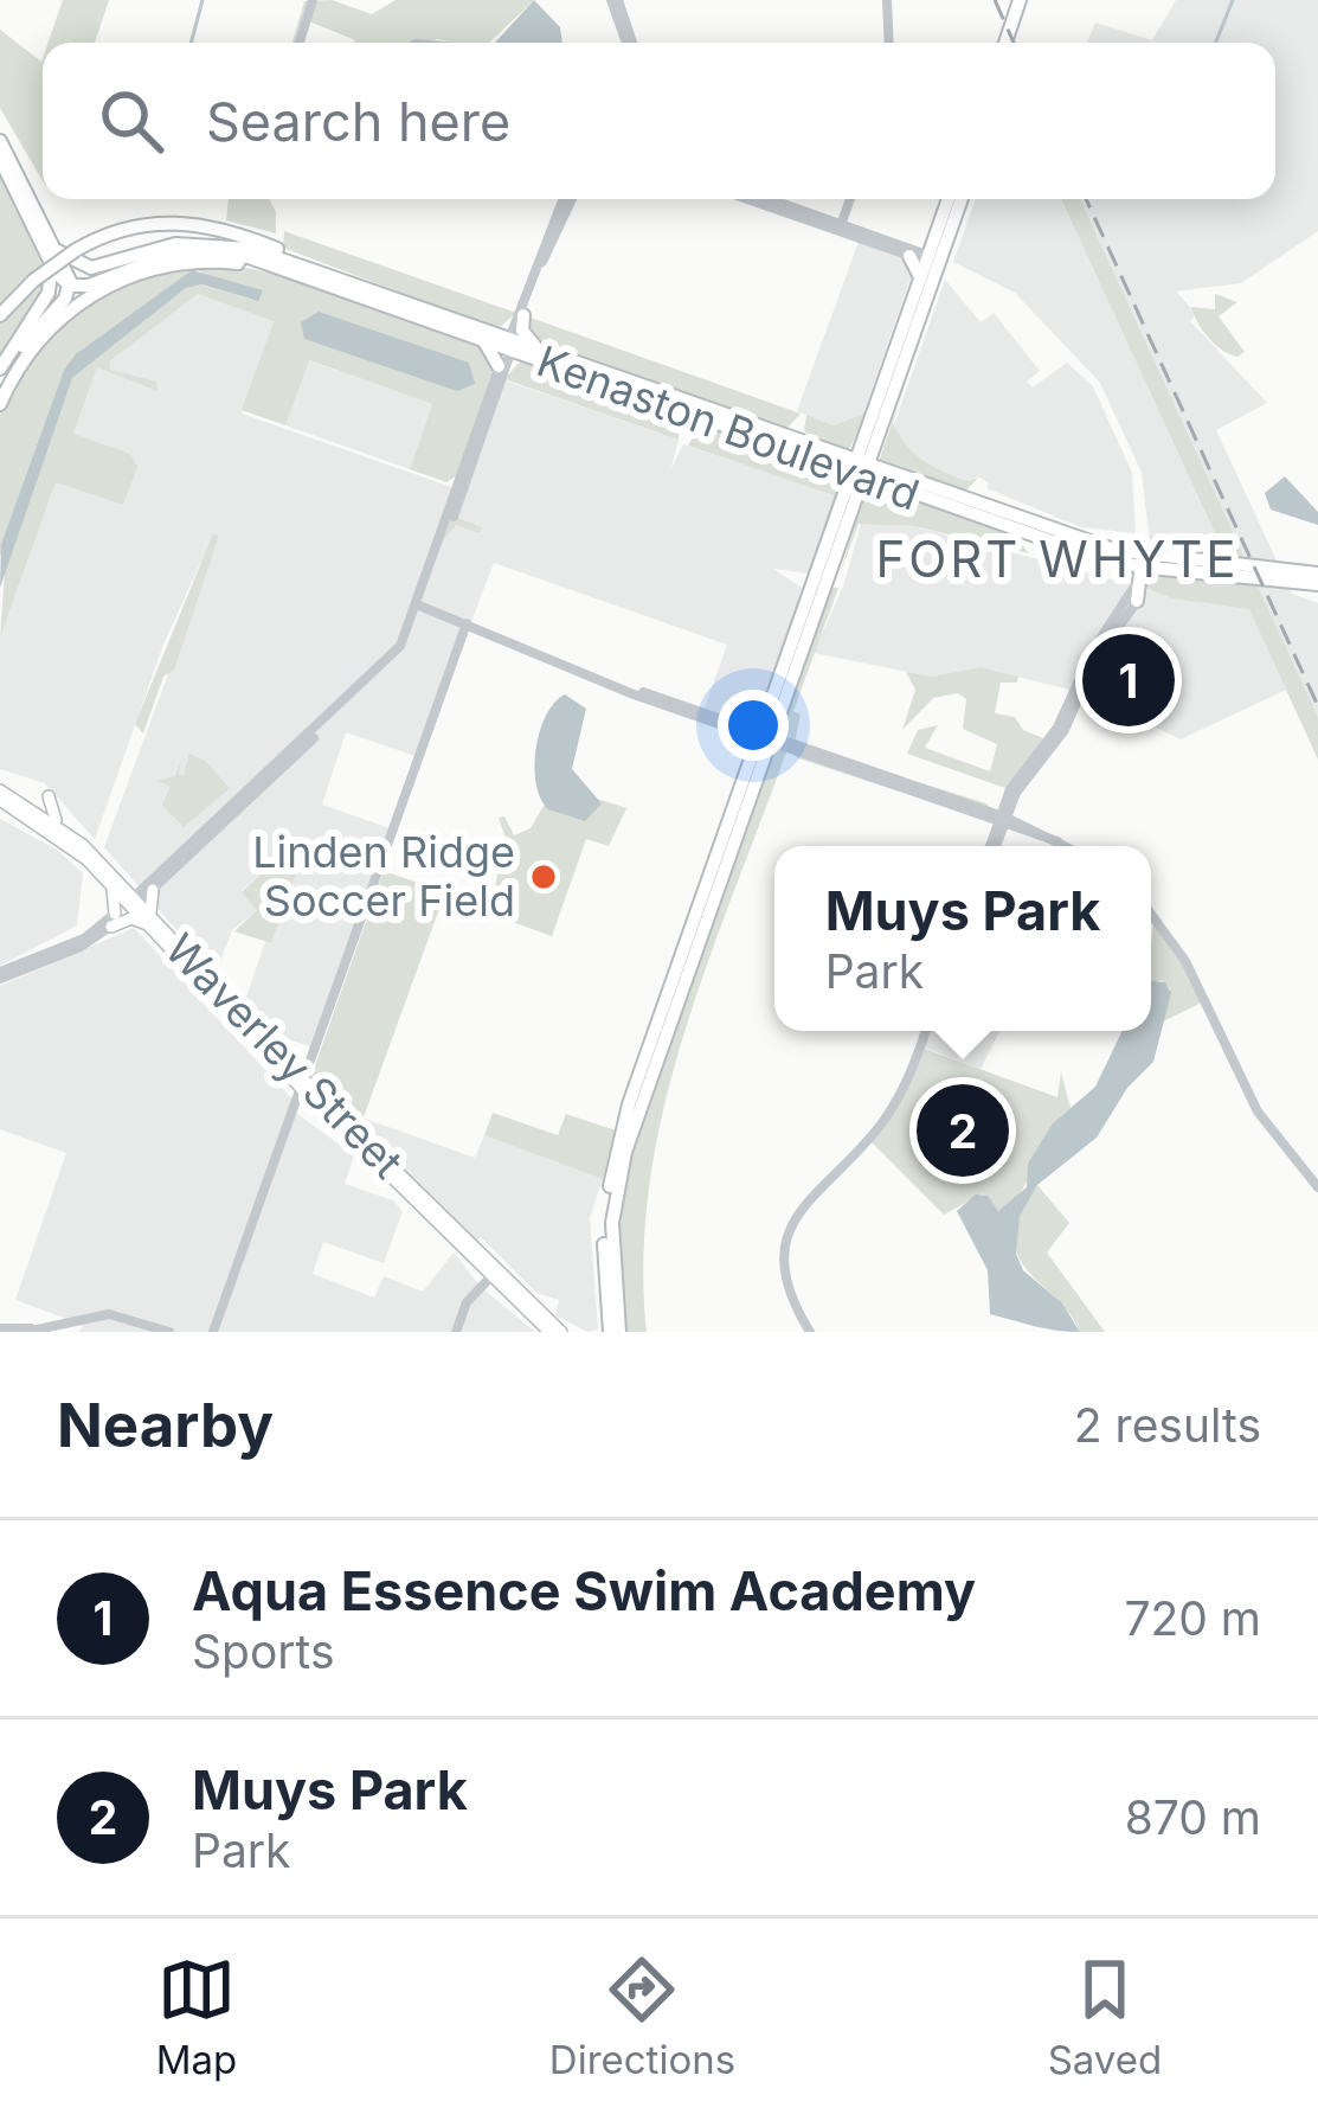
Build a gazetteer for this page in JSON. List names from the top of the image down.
{
  "streets": {
    "main road": ["Kenaston Boulevard", "Waverley Street"]
  },
  "districts": ["FORT WHYTE"],
  "places": ["Linden Ridge Soccer Field"],
  "page": {
    "search": "Search here",
    "pins": ["1", "2"],
    "popup": ["Muys Park", "Park"],
    "heading": ["Nearby", "2 results"],
    "list": [
      {
        "mark": "1",
        "name": "Aqua Essence Swim Academy",
        "note": "Sports",
        "value": "720 m"
      },
      {
        "mark": "2",
        "name": "Muys Park",
        "note": "Park",
        "value": "870 m"
      }
    ],
    "nav": ["Map", "Directions", "Saved"]
  }
}
